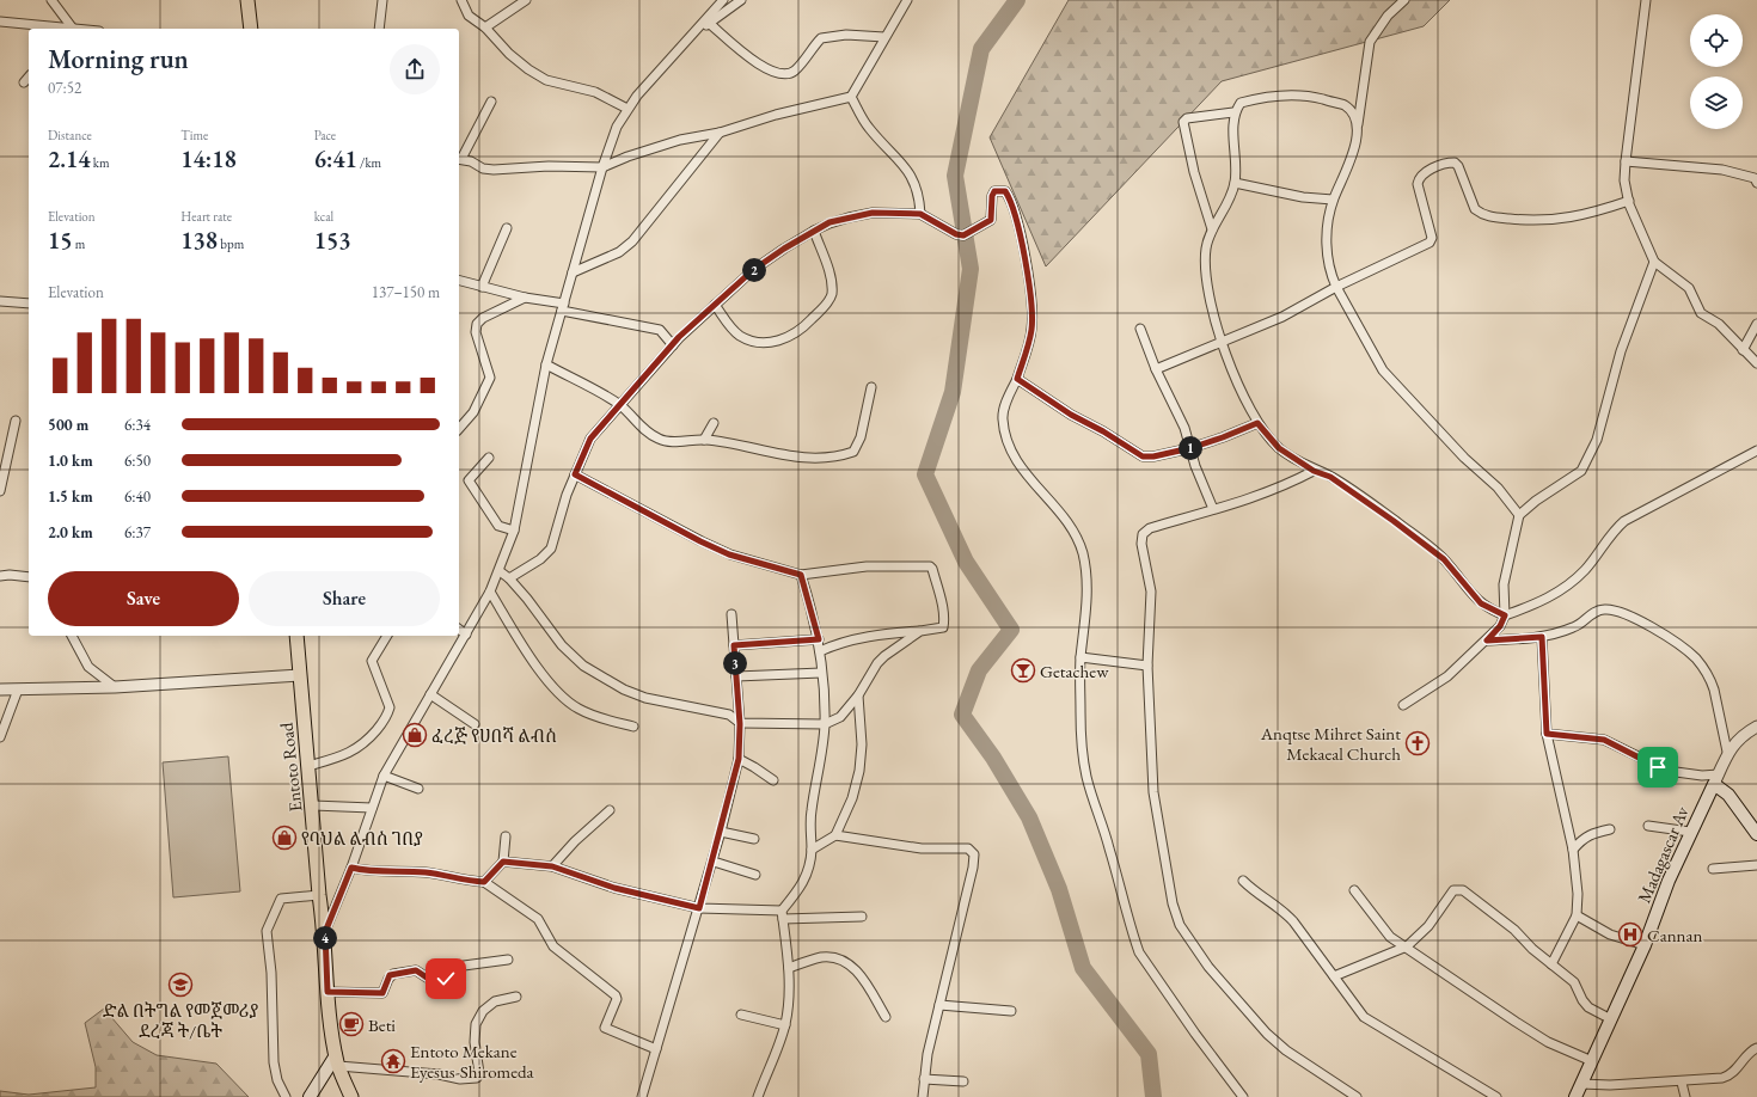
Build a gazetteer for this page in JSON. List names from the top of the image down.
{
  "streets": {
    "main road": ["Entoto Road", "Madagascar Av"]
  },
  "places": {
    "bar": ["Getachew"],
    "shop": ["ፈረጅ የሀበሻ ልብስ", "የባህል ልብስ ገበያ"],
    "church": ["Anqtse Mihret Saint Mekaeal Church"],
    "hospital": ["Cannan"],
    "school or university": ["ድል በትግል የመጀመሪያ ደረጃ ት/ቤት"],
    "cafe": ["Beti"],
    "temple": ["Entoto Mekane Eyesus-Shiromeda"]
  },
  "page": {
    "heading": ["Morning run", "07:52"],
    "stats": [
      ["Distance", "2.14 km"],
      ["Time", "14:18"],
      ["Pace", "6:41 /km"],
      ["Elevation", "15 m"],
      ["Heart rate", "138 bpm"],
      ["kcal", "153"]
    ],
    "pins": [
      "2",
      "1",
      "3",
      "4"
    ],
    "chart": ["Elevation", "137–150 m"],
    "list": [
      {
        "name": "500 m",
        "note": "6:34"
      },
      {
        "name": "1.0 km",
        "note": "6:50"
      },
      {
        "name": "1.5 km",
        "note": "6:40"
      },
      {
        "name": "2.0 km",
        "note": "6:37"
      }
    ],
    "buttons": ["Save", "Share"]
  }
}
